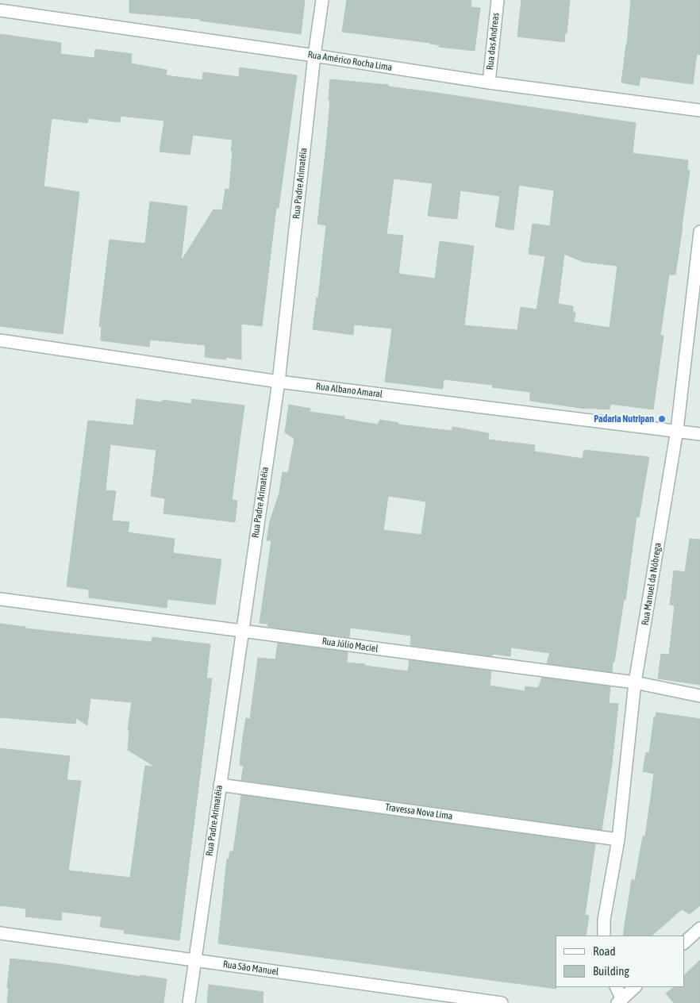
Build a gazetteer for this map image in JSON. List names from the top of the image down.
{
  "streets": {
    "street": [
      "Rua das Andreas",
      "Rua Américo Rocha Lima",
      "Rua Padre Arimatéia",
      "Rua Albano Amaral",
      "Rua Manuel da Nóbrega",
      "Rua Júlio Maciel",
      "Travessa Nova Lima",
      "Rua São Manuel"
    ]
  },
  "crossings": [
    ["Rua das Andreas", "Rua Américo Rocha Lima"],
    ["Rua Américo Rocha Lima", "Rua Padre Arimatéia"],
    ["Rua Padre Arimatéia", "Rua Albano Amaral"],
    ["Rua Padre Arimatéia", "Rua Júlio Maciel"],
    ["Rua Padre Arimatéia", "Travessa Nova Lima"],
    ["Rua Padre Arimatéia", "Rua São Manuel"],
    ["Rua Albano Amaral", "Rua Manuel da Nóbrega"],
    ["Rua Manuel da Nóbrega", "Rua Júlio Maciel"],
    ["Rua Manuel da Nóbrega", "Travessa Nova Lima"]
  ],
  "places": ["Padaria Nutripan"],
  "legend": ["Road", "Building"]
}
